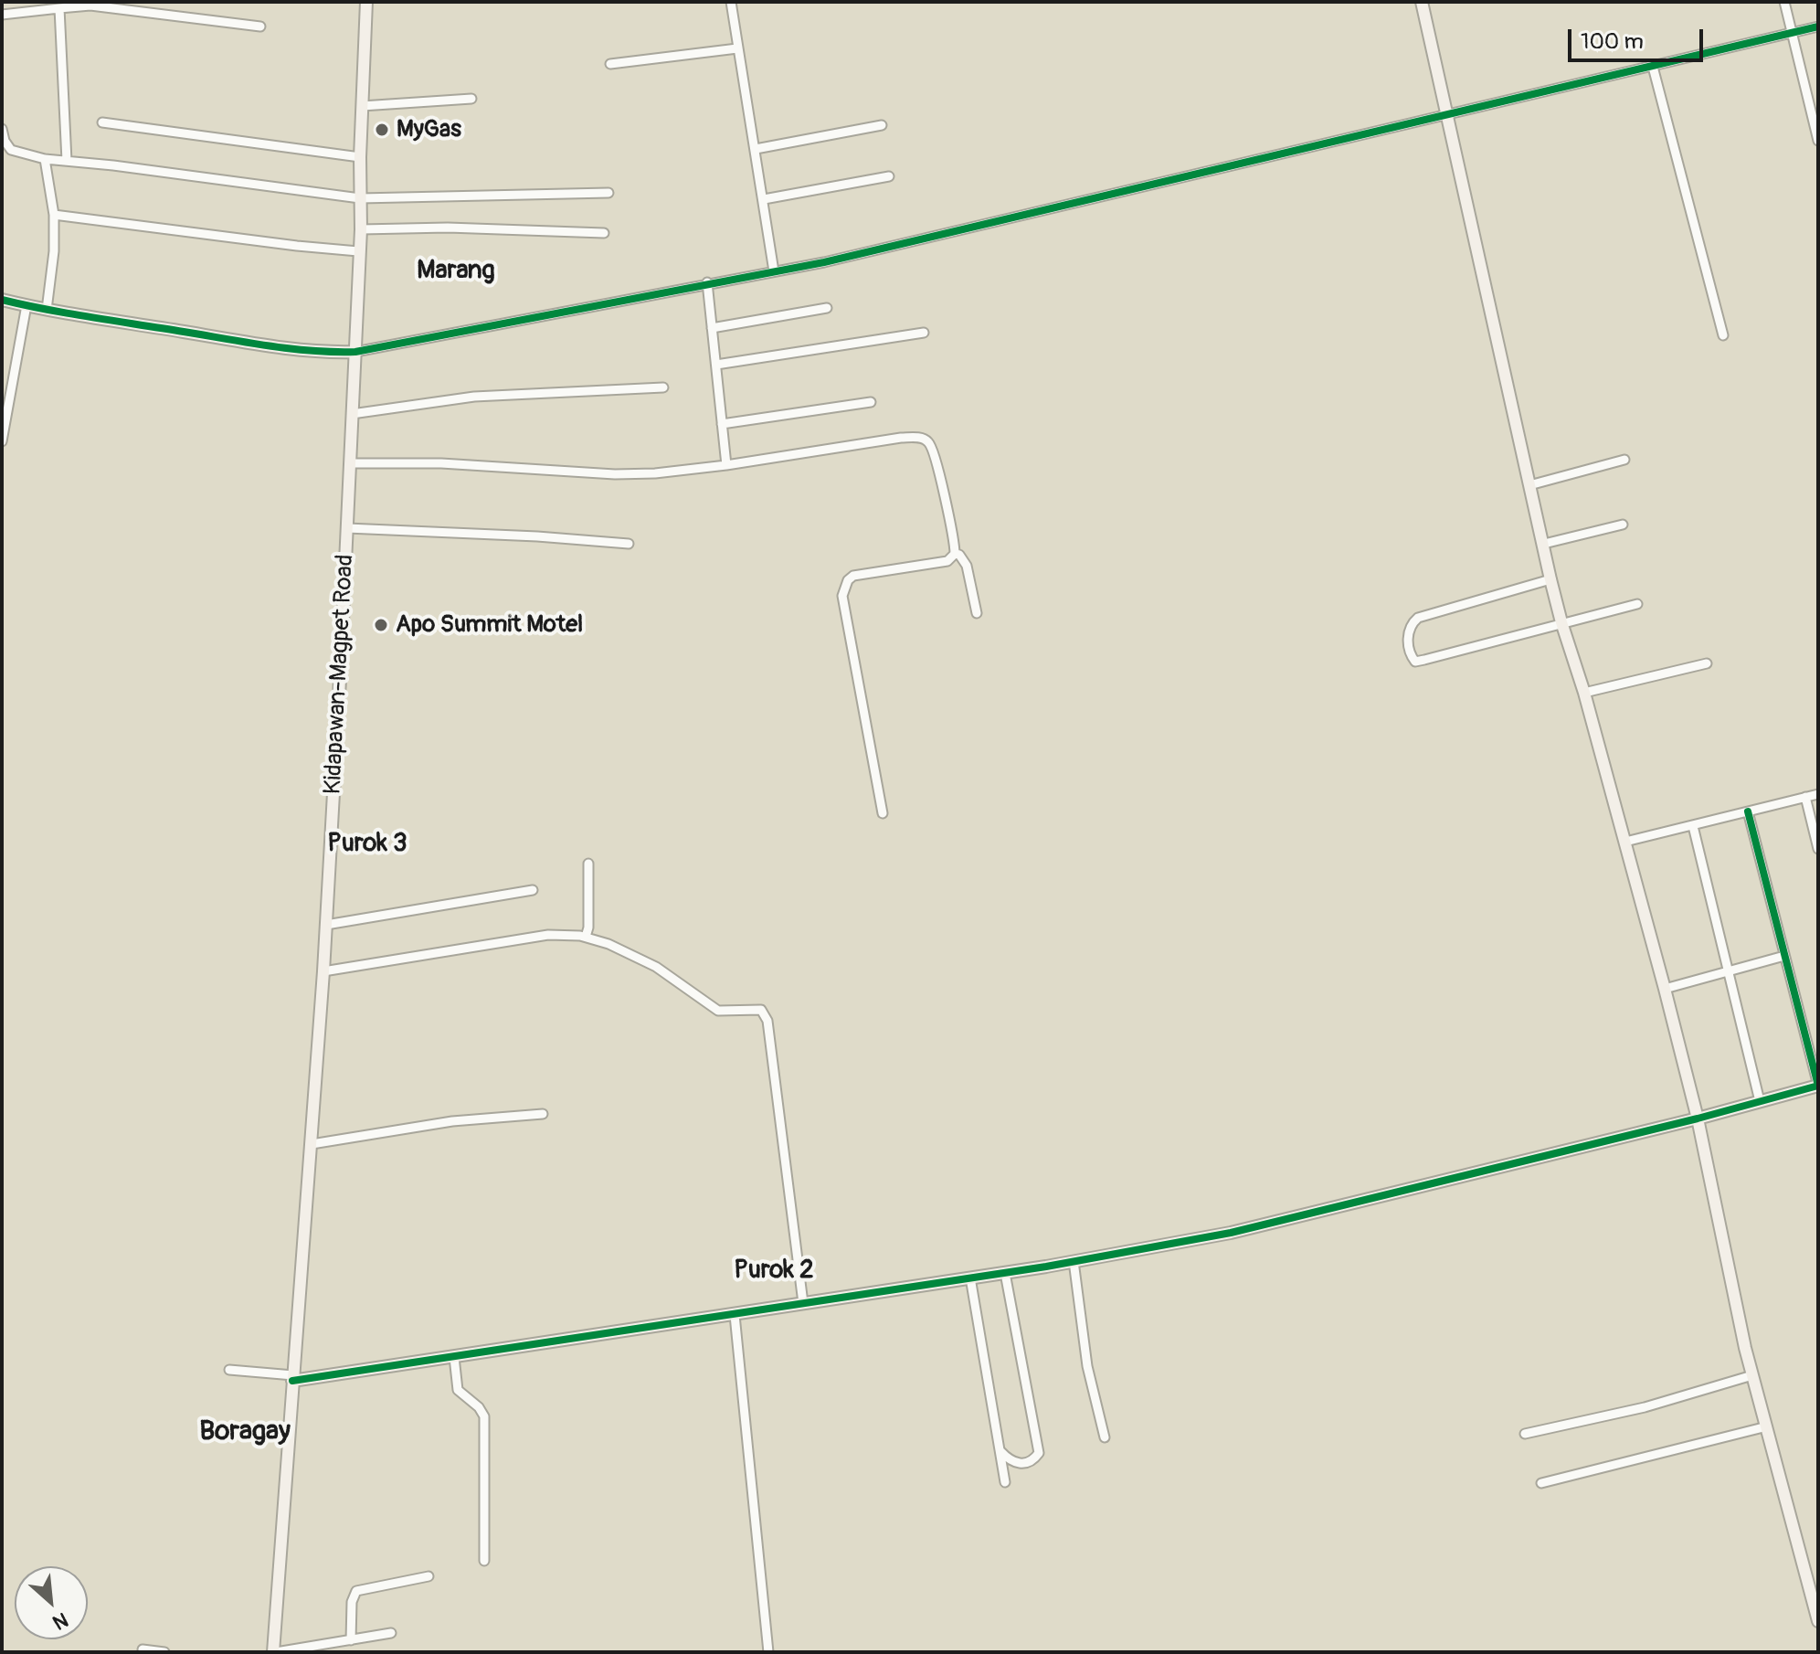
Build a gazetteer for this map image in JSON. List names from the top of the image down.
{
  "streets": {
    "street": ["Kidapawan-Magpet Road"]
  },
  "districts": [
    "Marang",
    "Purok 3",
    "Purok 2",
    "Boragay"
  ],
  "places": ["MyGas", "Apo Summit Motel"],
  "scale_bar": "100 m",
  "north": "bottom right"
}
